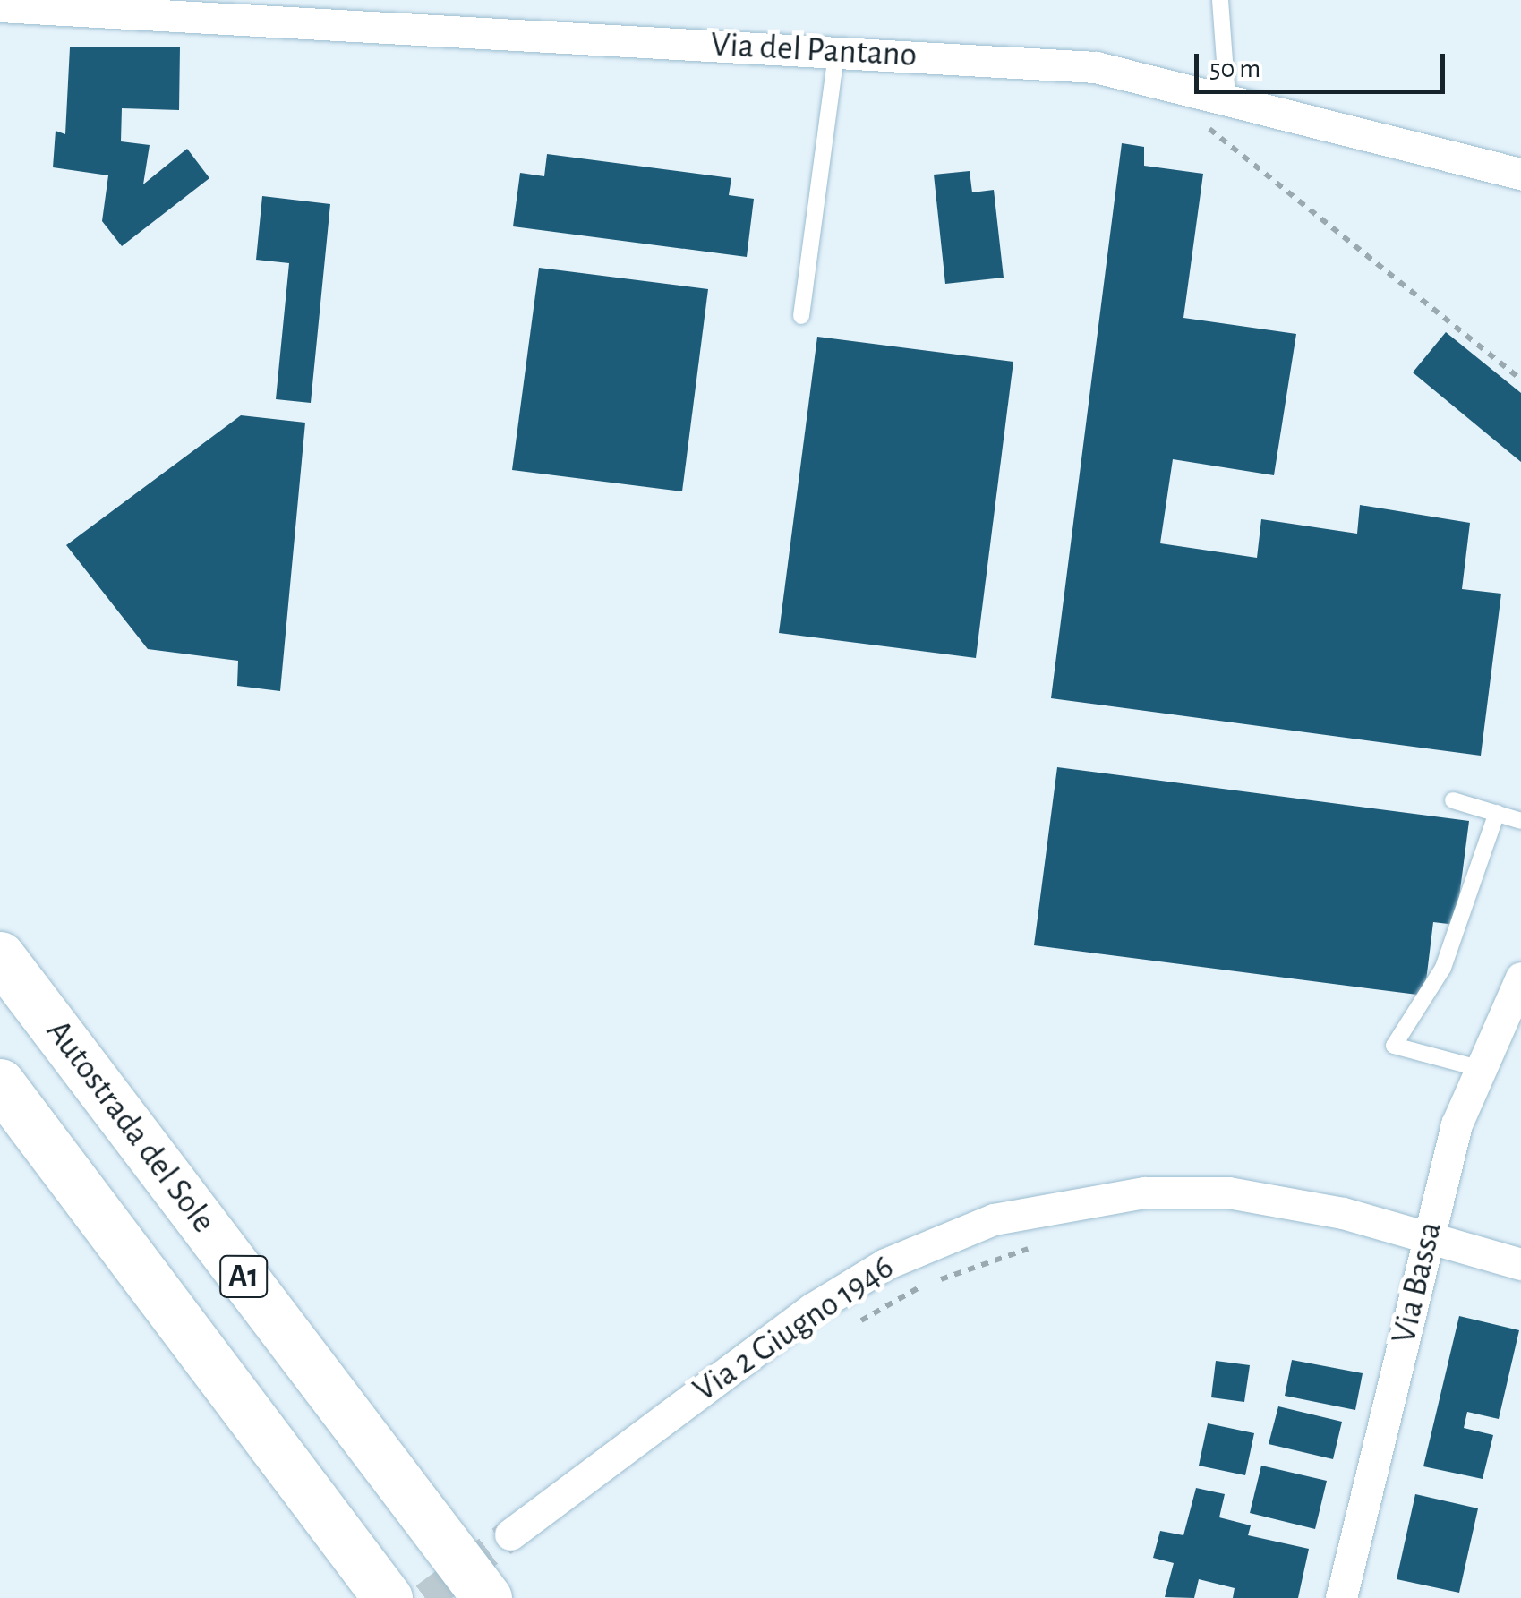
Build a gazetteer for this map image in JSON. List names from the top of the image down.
{
  "streets": {
    "highway": ["Autostrada del Sole", "A1"],
    "street": ["Via del Pantano", "Via Bassa", "Via 2 Giugno 1946"]
  },
  "crossings": [
    ["Via Bassa", "Via 2 Giugno 1946"]
  ],
  "scale_bar": "50 m"
}
